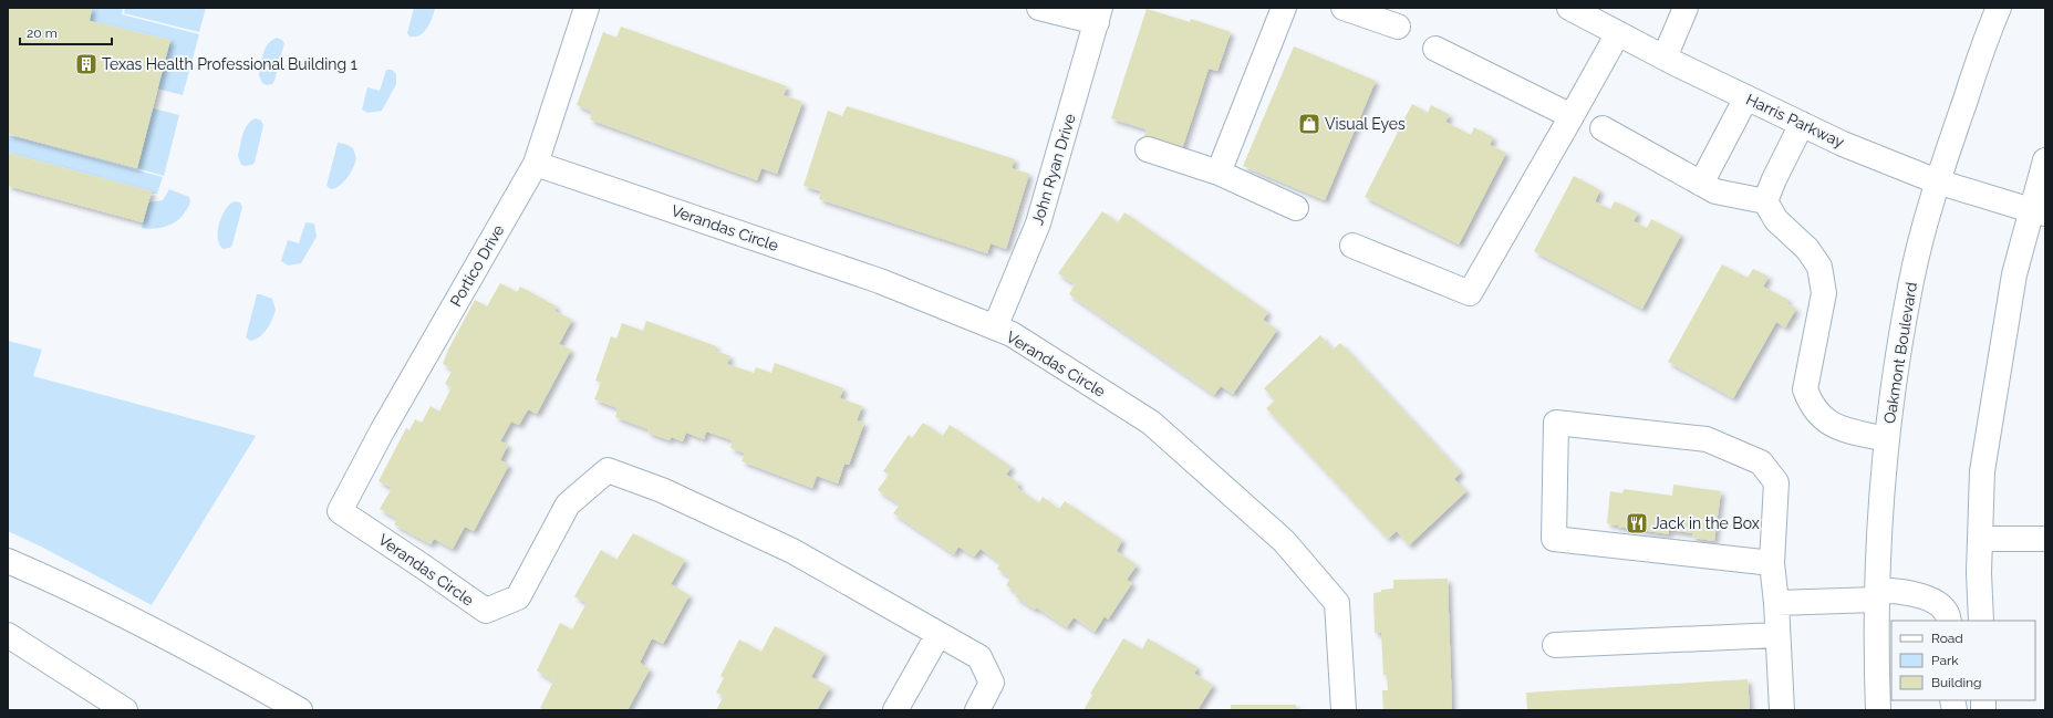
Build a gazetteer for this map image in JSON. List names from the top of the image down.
{
  "streets": {
    "main road": [
      "Harris Parkway",
      "John Ryan Drive",
      "Verandas Circle",
      "Portico Drive",
      "Oakmont Boulevard"
    ]
  },
  "crossings": [
    ["Harris Parkway", "Oakmont Boulevard"],
    ["John Ryan Drive", "Verandas Circle"],
    ["Verandas Circle", "Portico Drive"]
  ],
  "places": {
    "building": ["Texas Health Professional Building 1"],
    "shop": ["Visual Eyes"],
    "restaurant": ["Jack in the Box"]
  },
  "legend": ["Road", "Park", "Building"],
  "scale_bar": "20 m"
}
